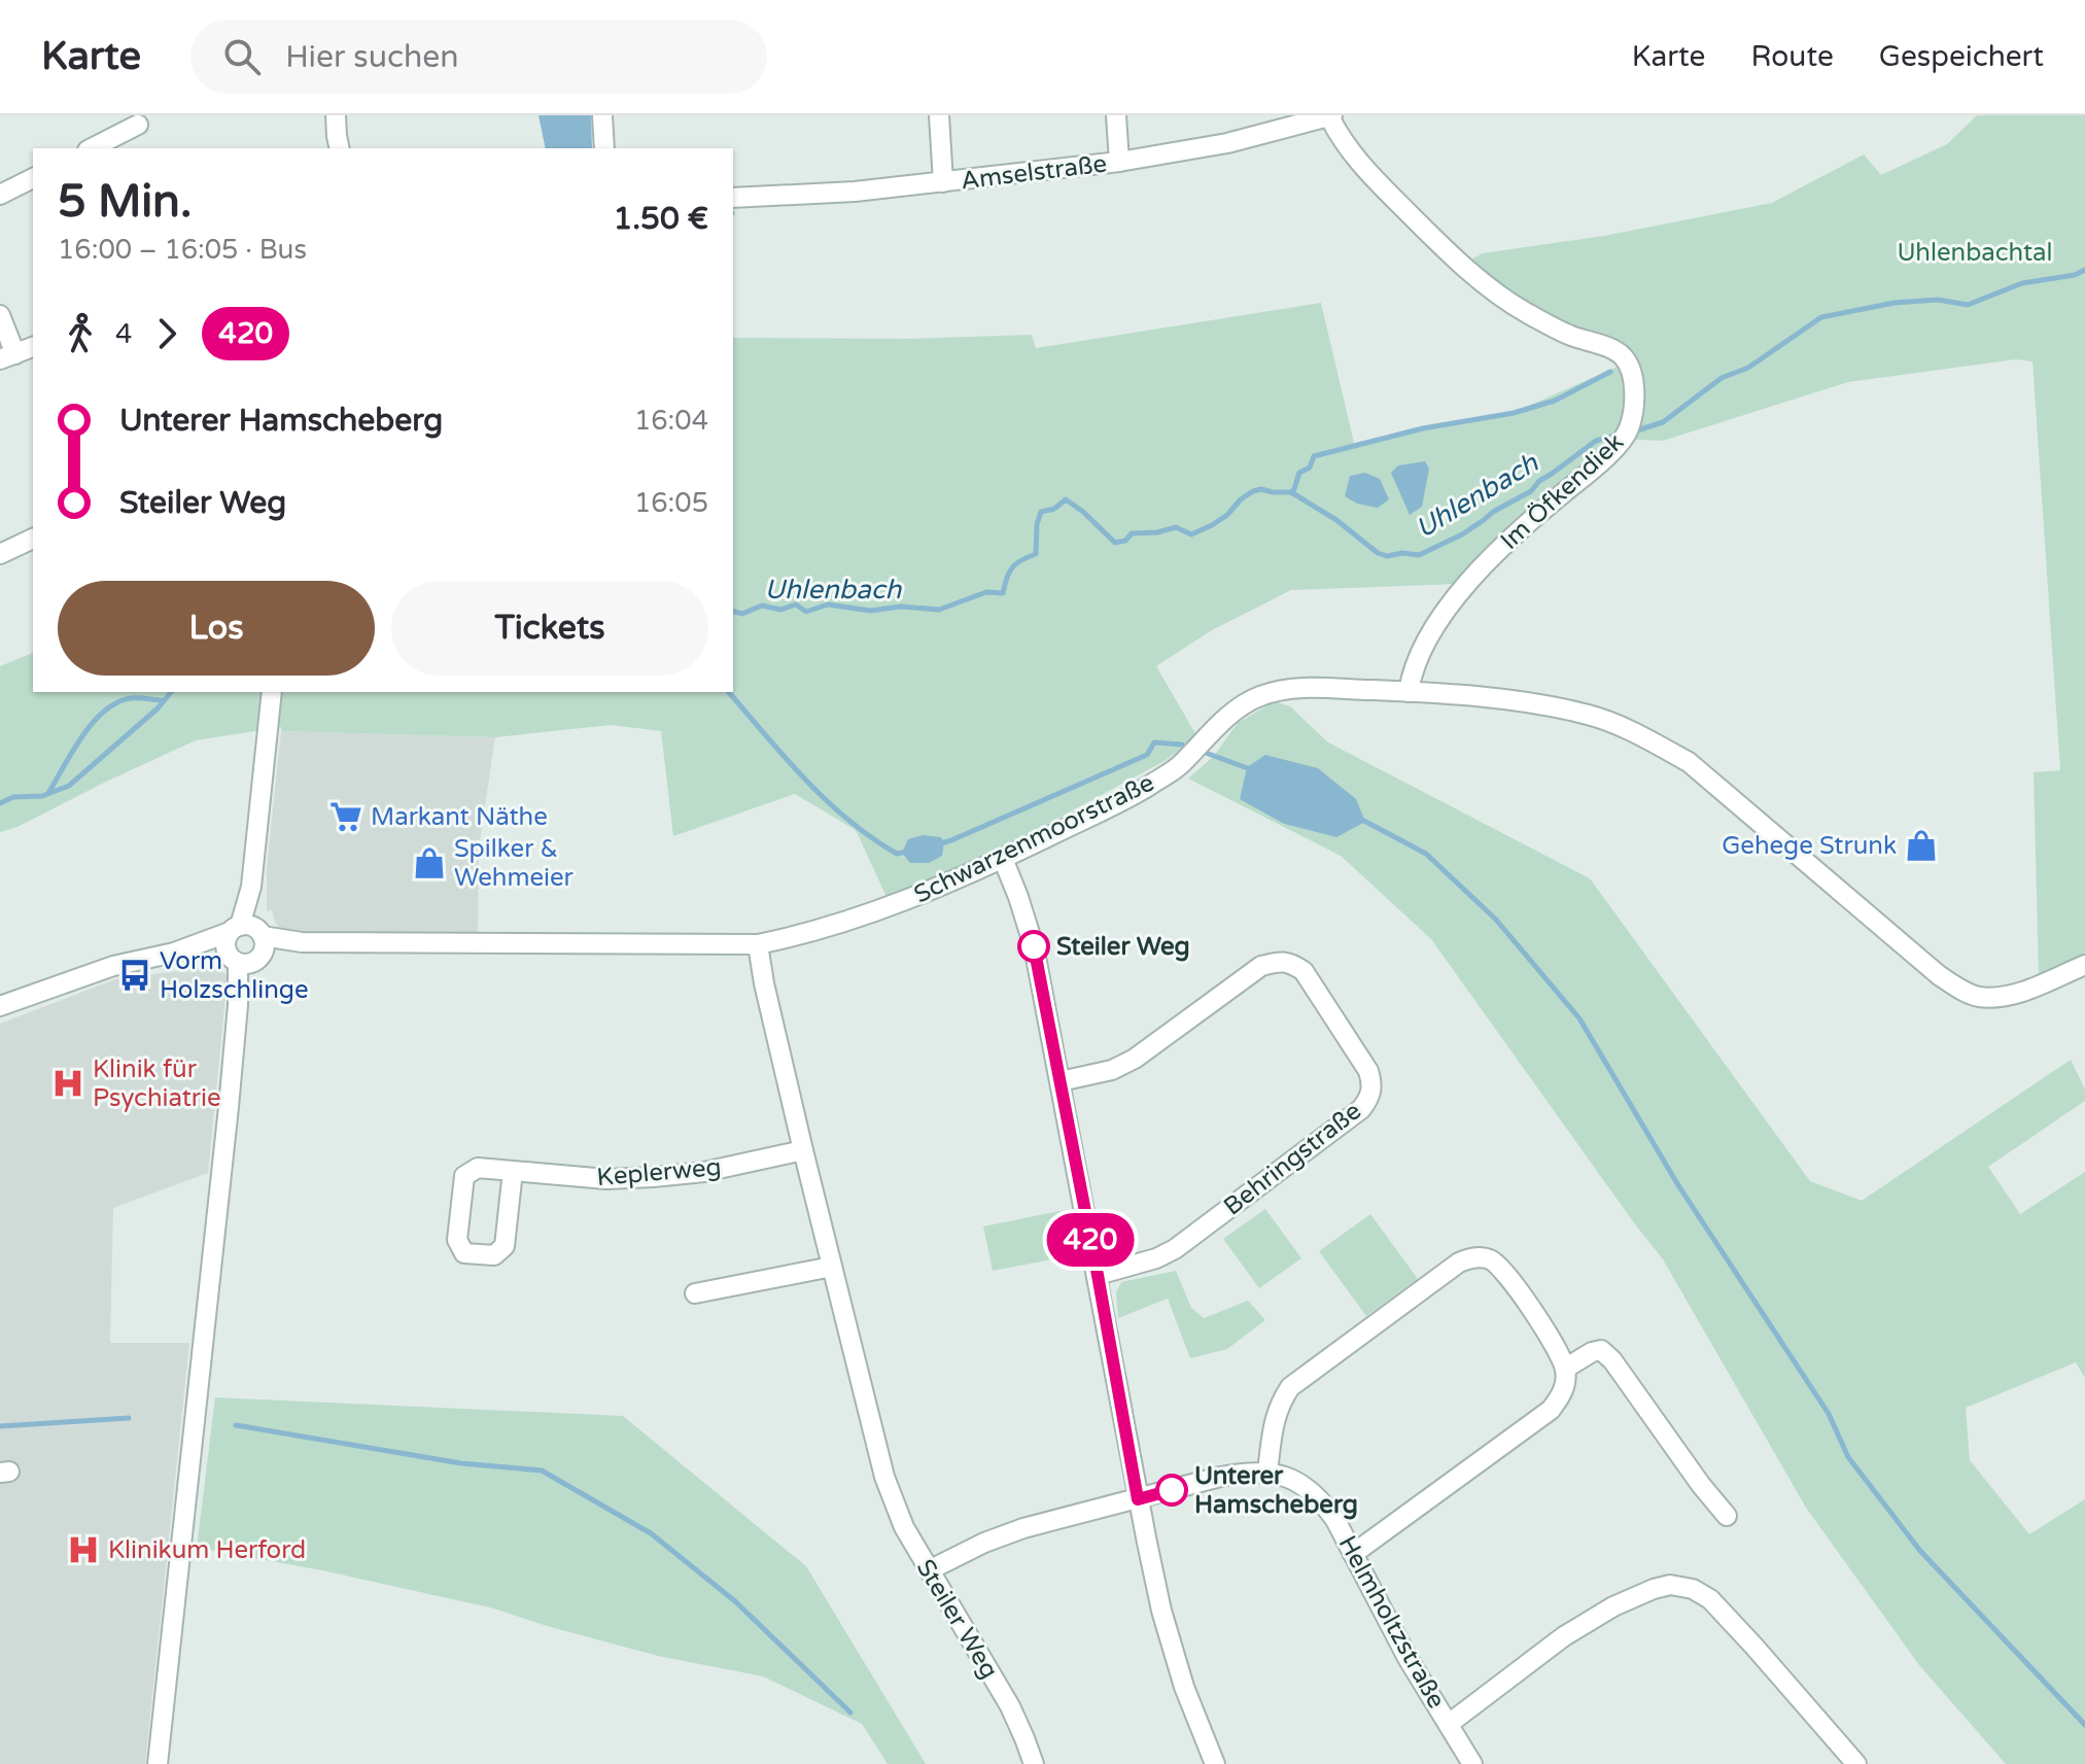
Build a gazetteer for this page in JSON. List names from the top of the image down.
{
  "streets": {
    "street": [
      "Amselstraße",
      "Im Öfkendiek",
      "Schwarzenmoorstraße",
      "Behringstraße",
      "Keplerweg",
      "Steiler Weg",
      "Helmholtzstraße"
    ]
  },
  "crossings": [
    ["Amselstraße", "Im Öfkendiek"],
    ["Im Öfkendiek", "Schwarzenmoorstraße"],
    ["Schwarzenmoorstraße", "Steiler Weg"],
    ["Keplerweg", "Steiler Weg"],
    ["Steiler Weg", "Helmholtzstraße"]
  ],
  "water": ["Uhlenbach"],
  "parks": ["Uhlenbachtal"],
  "places": {
    "supermarket": ["Markant Näthe"],
    "shop": ["Gehege Strunk", "Spilker & Wehmeier"],
    "other": ["Steiler Weg", "Unterer Hamscheberg"],
    "bus stop": ["Vorm Holzschlinge"],
    "hospital": ["Klinik für Psychiatrie", "Klinikum Herford"]
  },
  "lines": ["bus line 420"],
  "page": {
    "header": "Karte",
    "search": "Hier suchen",
    "nav": ["Karte", "Route", "Gespeichert"],
    "on_map": "420",
    "heading": ["5 Min.", "16:00 – 16:05 · Bus", "1.50 €"],
    "legs": ["4", "420"],
    "list": [
      {
        "name": "Unterer Hamscheberg",
        "value": "16:04"
      },
      {
        "name": "Steiler Weg",
        "value": "16:05"
      }
    ],
    "buttons": ["Los", "Tickets"]
  }
}
